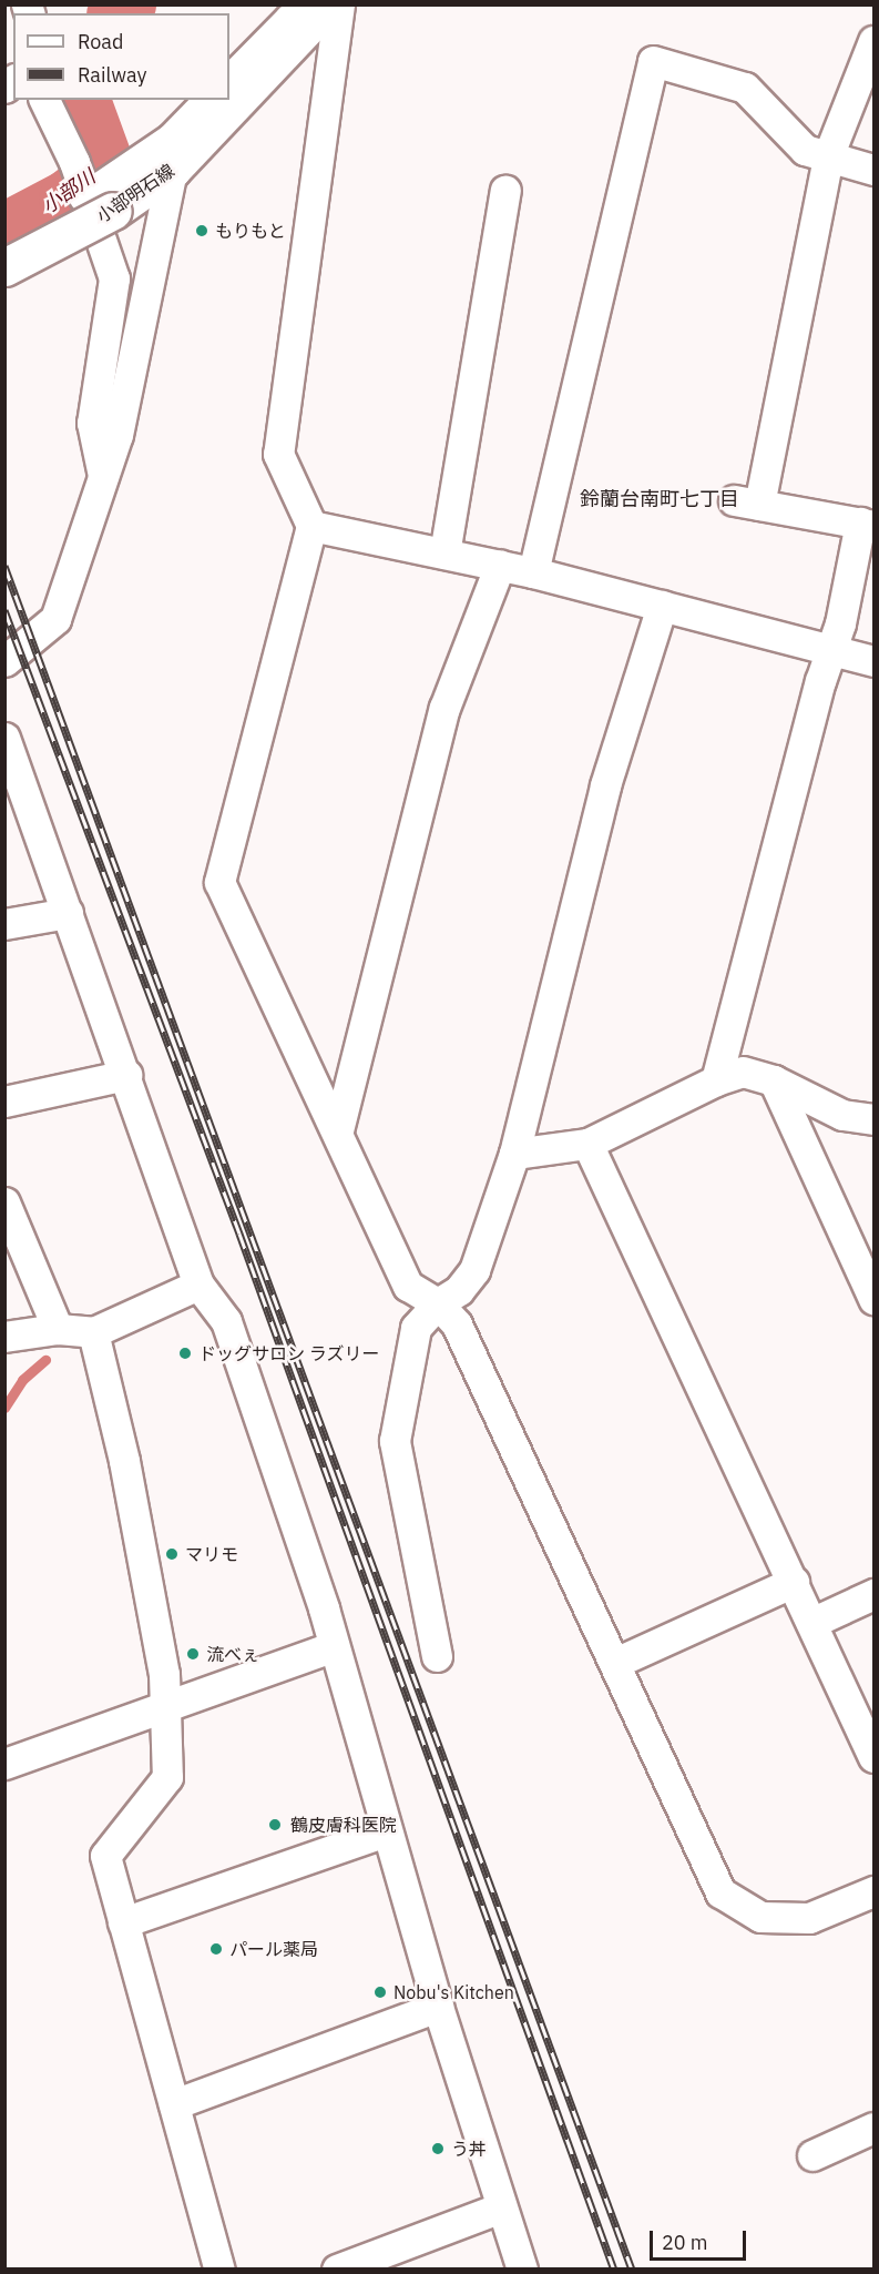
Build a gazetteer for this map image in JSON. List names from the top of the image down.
{
  "streets": {
    "main road": ["小部明石線"]
  },
  "districts": ["鈴蘭台南町七丁目"],
  "water": ["小部川"],
  "places": [
    "もりもと",
    "ドッグサロン ラズリー",
    "マリモ",
    "流べぇ",
    "鶴皮膚科医院",
    "パール薬局",
    "Nobu's Kitchen",
    "う丼"
  ],
  "legend": ["Road", "Railway"],
  "scale_bar": "20 m"
}
